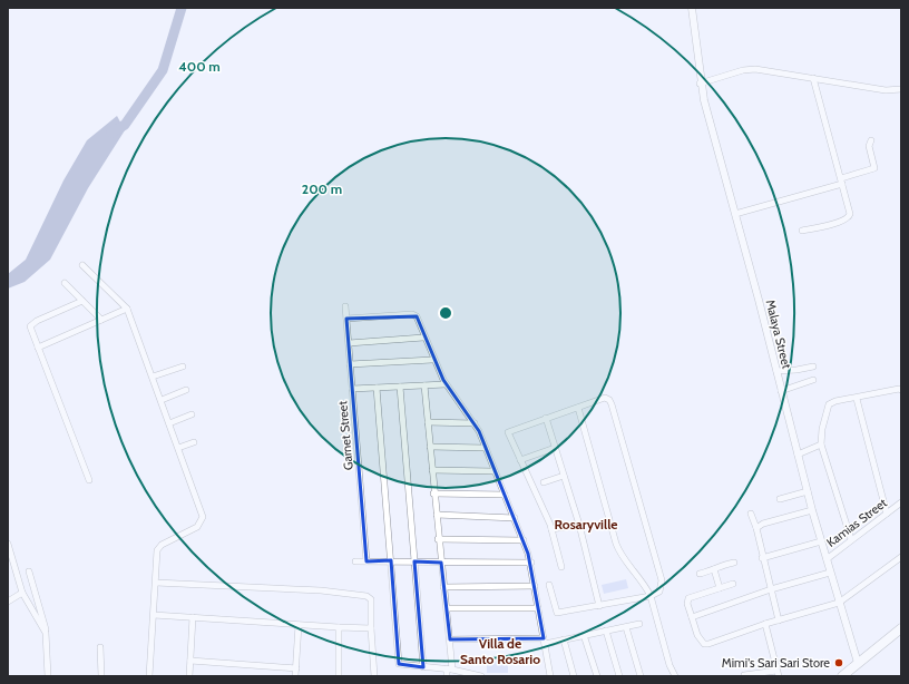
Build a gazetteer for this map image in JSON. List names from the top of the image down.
{
  "streets": {
    "street": ["Malaya Street", "Garnet Street", "Kamias Street"]
  },
  "crossings": [
    ["Malaya Street", "Kamias Street"]
  ],
  "districts": ["Rosaryville", "Villa de Santo Rosario"],
  "places": ["Mimi's Sari Sari Store"],
  "rings": ["400 m", "200 m"]
}
